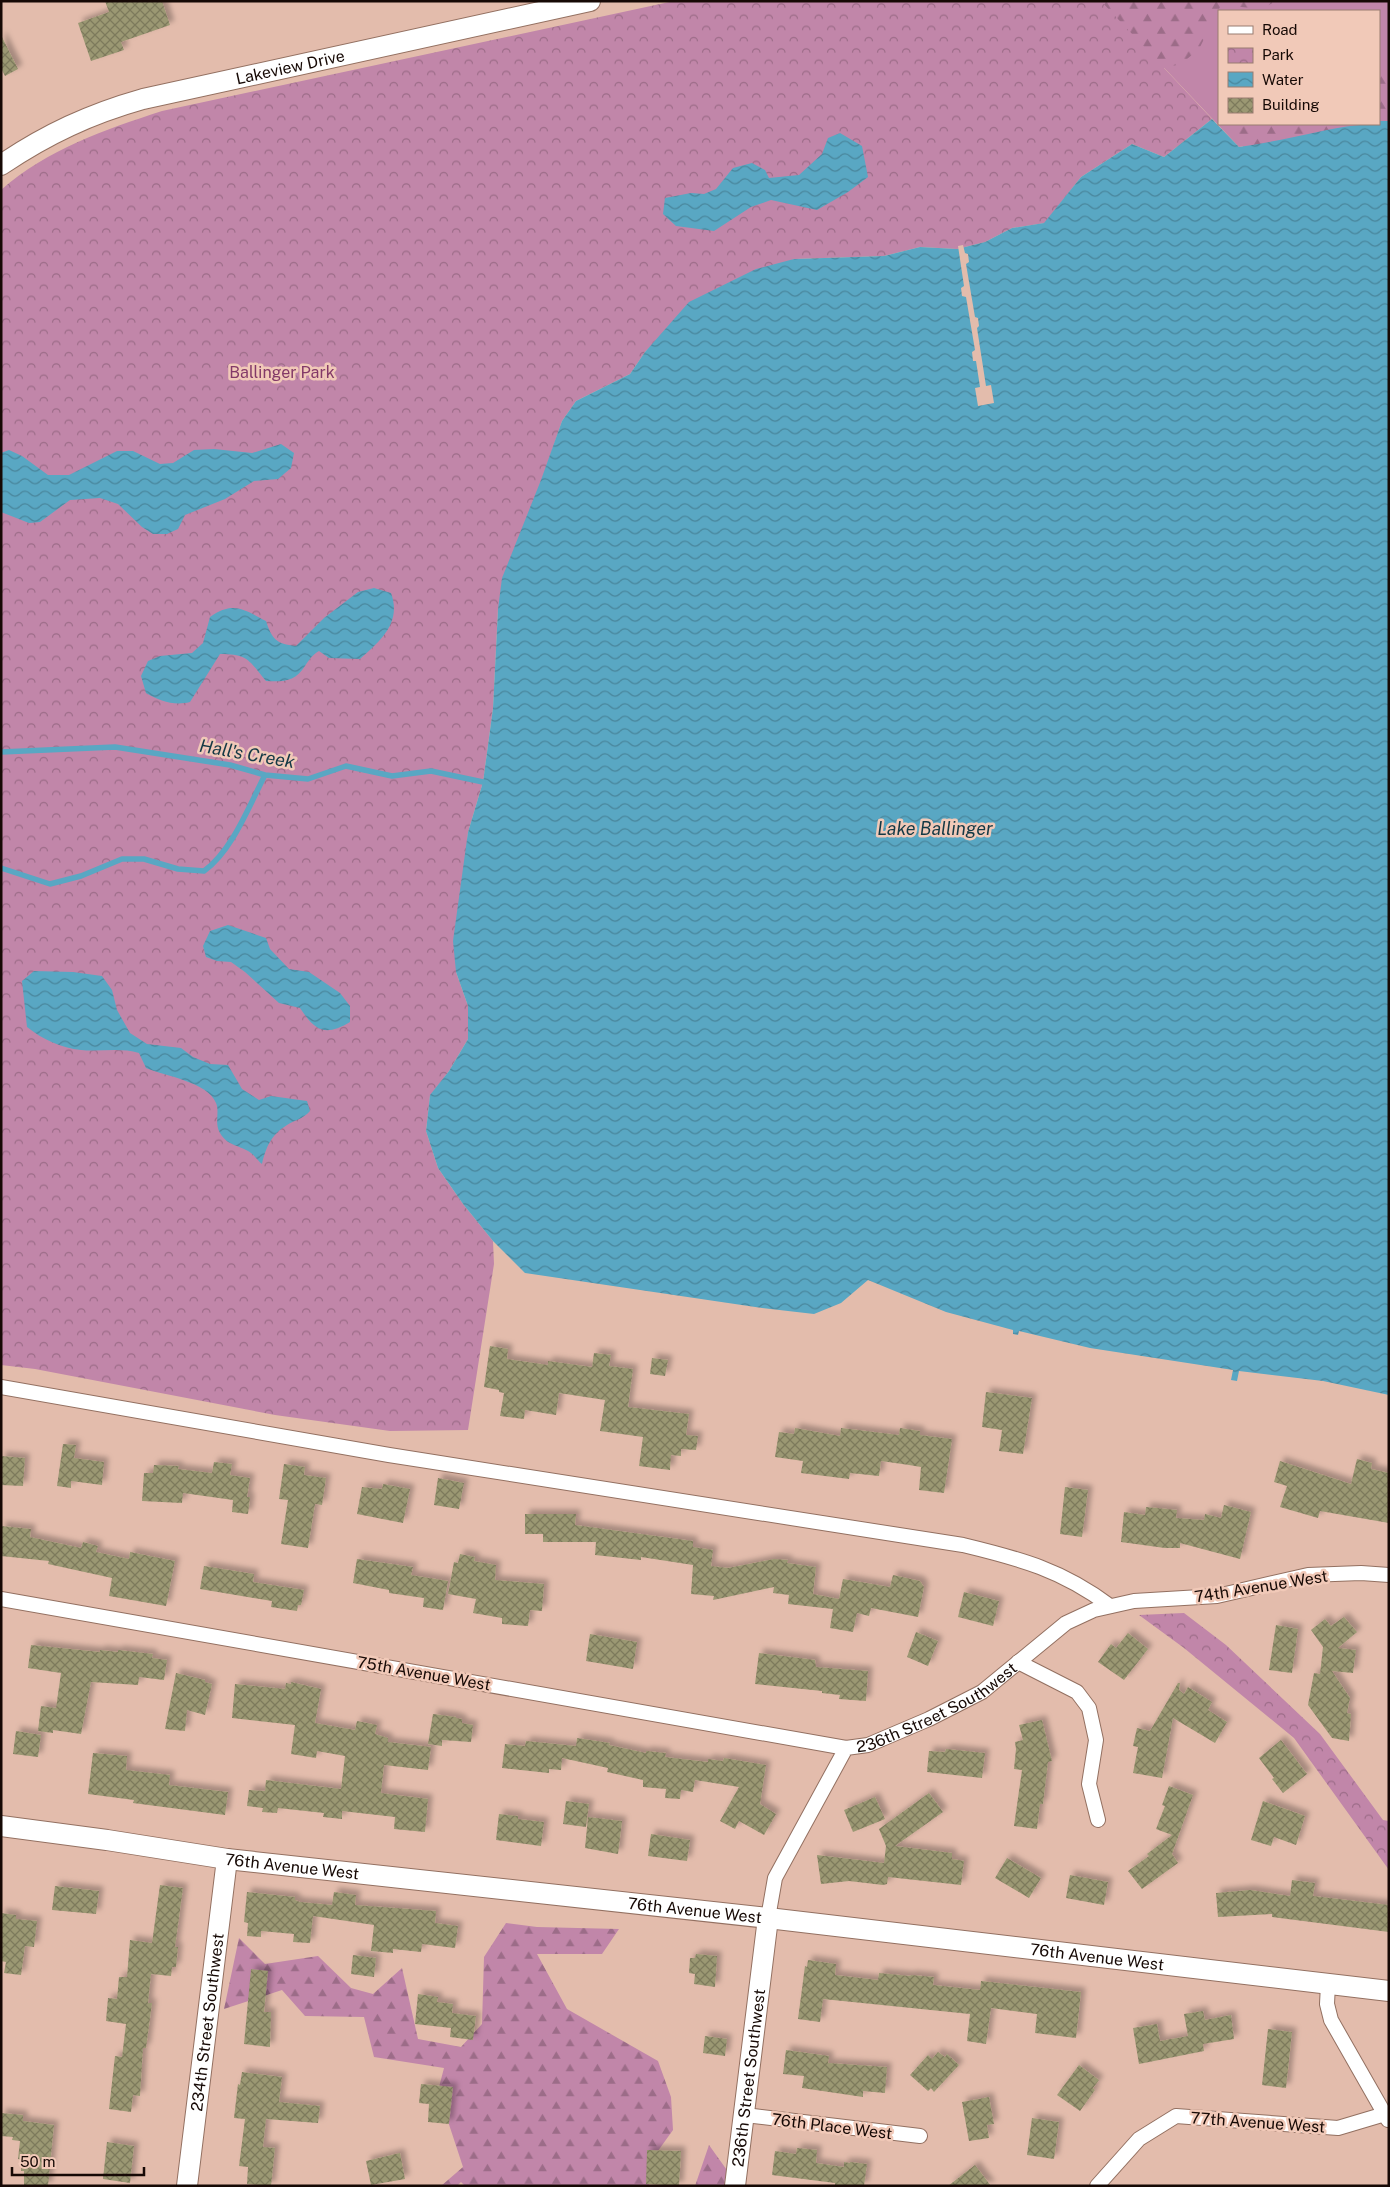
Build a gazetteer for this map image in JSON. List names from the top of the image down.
{
  "streets": {
    "street": [
      "Lakeview Drive",
      "74th Avenue West",
      "75th Avenue West",
      "236th Street Southwest",
      "76th Avenue West",
      "234th Street Southwest",
      "77th Avenue West",
      "76th Place West"
    ]
  },
  "crossings": [
    ["74th Avenue West", "236th Street Southwest"],
    ["75th Avenue West", "236th Street Southwest"],
    ["236th Street Southwest", "76th Avenue West"],
    ["236th Street Southwest", "76th Place West"],
    ["76th Avenue West", "234th Street Southwest"]
  ],
  "water": ["Hall's Creek", "Lake Ballinger"],
  "parks": ["Ballinger Park"],
  "legend": [
    "Road",
    "Park",
    "Water",
    "Building"
  ],
  "scale_bar": "50 m"
}
